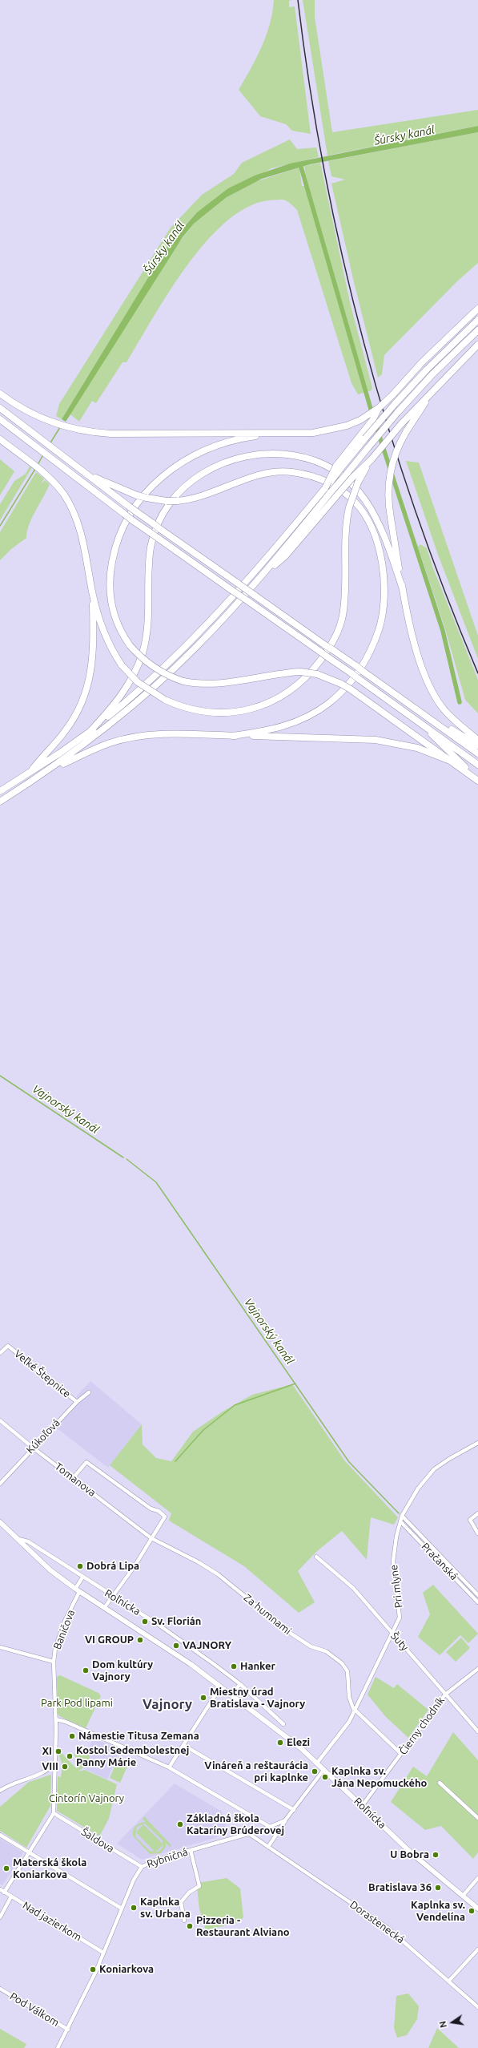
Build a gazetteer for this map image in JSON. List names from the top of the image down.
{
  "streets": {
    "street": [
      "Veľké Štepnice",
      "Kúkoľová",
      "Tomanova",
      "Pračanská",
      "Pri mlyne",
      "Roľnícka",
      "Za humnami",
      "Baničova",
      "Šuty",
      "Čierny chodník",
      "Šaldova",
      "Rybničná",
      "Nad jazierkom",
      "Dorastenecká",
      "Pod Válkom"
    ]
  },
  "crossings": [
    ["Veľké Štepnice", "Kúkoľová"],
    ["Kúkoľová", "Tomanova"],
    ["Tomanova", "Za humnami"],
    ["Pračanská", "Pri mlyne"],
    ["Pri mlyne", "Roľnícka"],
    ["Pri mlyne", "Za humnami"],
    ["Pri mlyne", "Šuty"],
    ["Roľnícka", "Baničova"],
    ["Roľnícka", "Čierny chodník"],
    ["Roľnícka", "Rybničná"],
    ["Baničova", "Šaldova"],
    ["Šuty", "Čierny chodník"],
    ["Šaldova", "Rybničná"],
    ["Rybničná", "Nad jazierkom"],
    ["Rybničná", "Dorastenecká"],
    ["Rybničná", "Pod Válkom"]
  ],
  "districts": ["Vajnory"],
  "water": ["Šúrsky kanál", "Vajnorský kanál"],
  "parks": ["Park Pod lipami", "Cintorín Vajnory"],
  "places": [
    "Dobrá Lipa",
    "Sv. Florián",
    "VI GROUP",
    "VAJNORY",
    "Hanker",
    "Dom kultúry Vajnory",
    "Miestny úrad Bratislava - Vajnory",
    "Námestie Titusa Zemana",
    "Elezi",
    "XI",
    "Kostol Sedembolestnej Panny Márie",
    "VIII",
    "Vináreň a reštaurácia pri kaplnke",
    "Kaplnka sv. Jána Nepomuckého",
    "Základná škola Kataríny Brúderovej",
    "U Bobra",
    "Materská škola Koniarkova",
    "Bratislava 36",
    "Kaplnka sv. Urbana",
    "Kaplnka sv. Vendelína",
    "Pizzeria - Restaurant Alviano",
    "Koniarkova"
  ],
  "north": "left"
}
